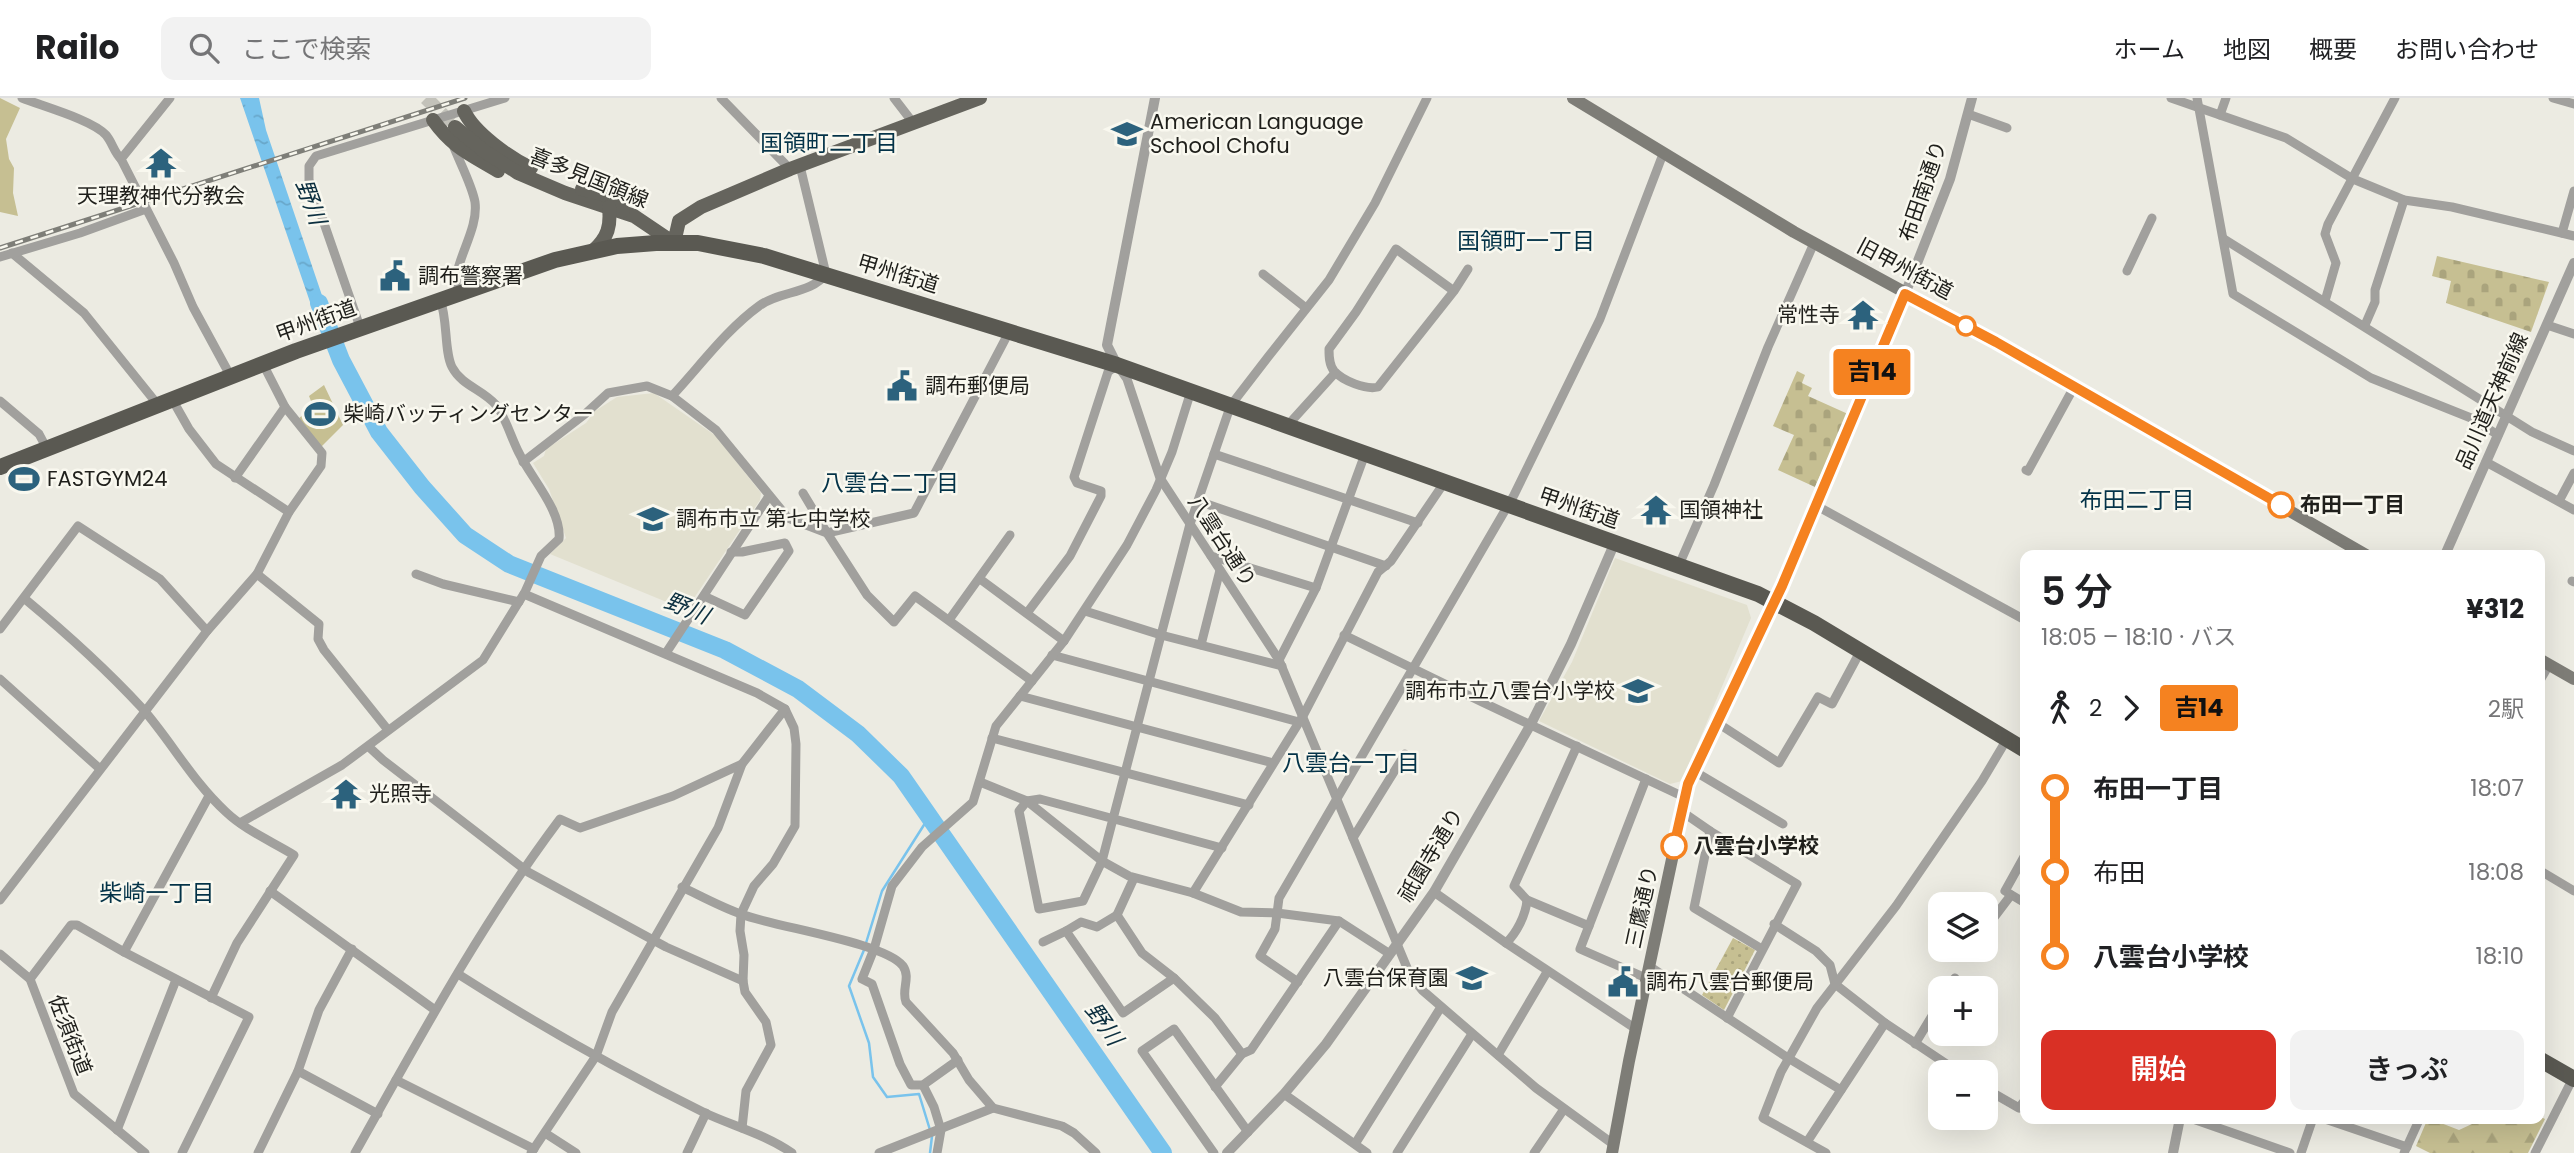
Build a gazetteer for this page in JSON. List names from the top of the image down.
{
  "streets": {
    "highway": ["甲州街道"],
    "main road": ["喜多見国領線", "旧甲州街道", "三鷹通り"],
    "street": [
      "布田南通り",
      "品川道天神前線",
      "八雲台通り",
      "祇園寺通り",
      "佐須街道"
    ]
  },
  "crossings": [
    ["喜多見国領線", "甲州街道"],
    ["布田南通り", "旧甲州街道"],
    ["布田南通り", "三鷹通り"],
    ["旧甲州街道", "三鷹通り"],
    ["甲州街道", "八雲台通り"],
    ["甲州街道", "祇園寺通り"],
    ["甲州街道", "三鷹通り"],
    ["八雲台通り", "祇園寺通り"],
    ["八雲台通り", "三鷹通り"]
  ],
  "districts": [
    "国領町二丁目",
    "国領町一丁目",
    "八雲台二丁目",
    "布田二丁目",
    "八雲台一丁目",
    "柴崎一丁目"
  ],
  "water": ["野川"],
  "places": {
    "school or university": [
      "American Language School Chofu",
      "調布市立 第七中学校",
      "調布市立八雲台小学校",
      "八雲台保育園"
    ],
    "temple": [
      "天理教神代分教会",
      "常性寺",
      "国領神社",
      "光照寺"
    ],
    "public building": ["調布警察署", "調布郵便局", "調布八雲台郵便局"],
    "sports": ["柴崎バッティングセンター", "FASTGYM24"],
    "other": ["布田一丁目", "八雲台小学校"]
  },
  "lines": ["bus line 吉14"],
  "page": {
    "header": "Railo",
    "search": "ここで検索",
    "nav": [
      "ホーム",
      "地図",
      "概要",
      "お問い合わせ"
    ],
    "on_map": "吉14",
    "heading": ["5 分", "18:05 – 18:10 · バス", "¥312"],
    "legs": ["2", "吉14", "2駅"],
    "list": [
      {
        "name": "布田一丁目",
        "value": "18:07"
      },
      {
        "name": "布田",
        "value": "18:08"
      },
      {
        "name": "八雲台小学校",
        "value": "18:10"
      }
    ],
    "map_buttons": ["+", "−"],
    "buttons": ["開始", "きっぷ"]
  }
}
